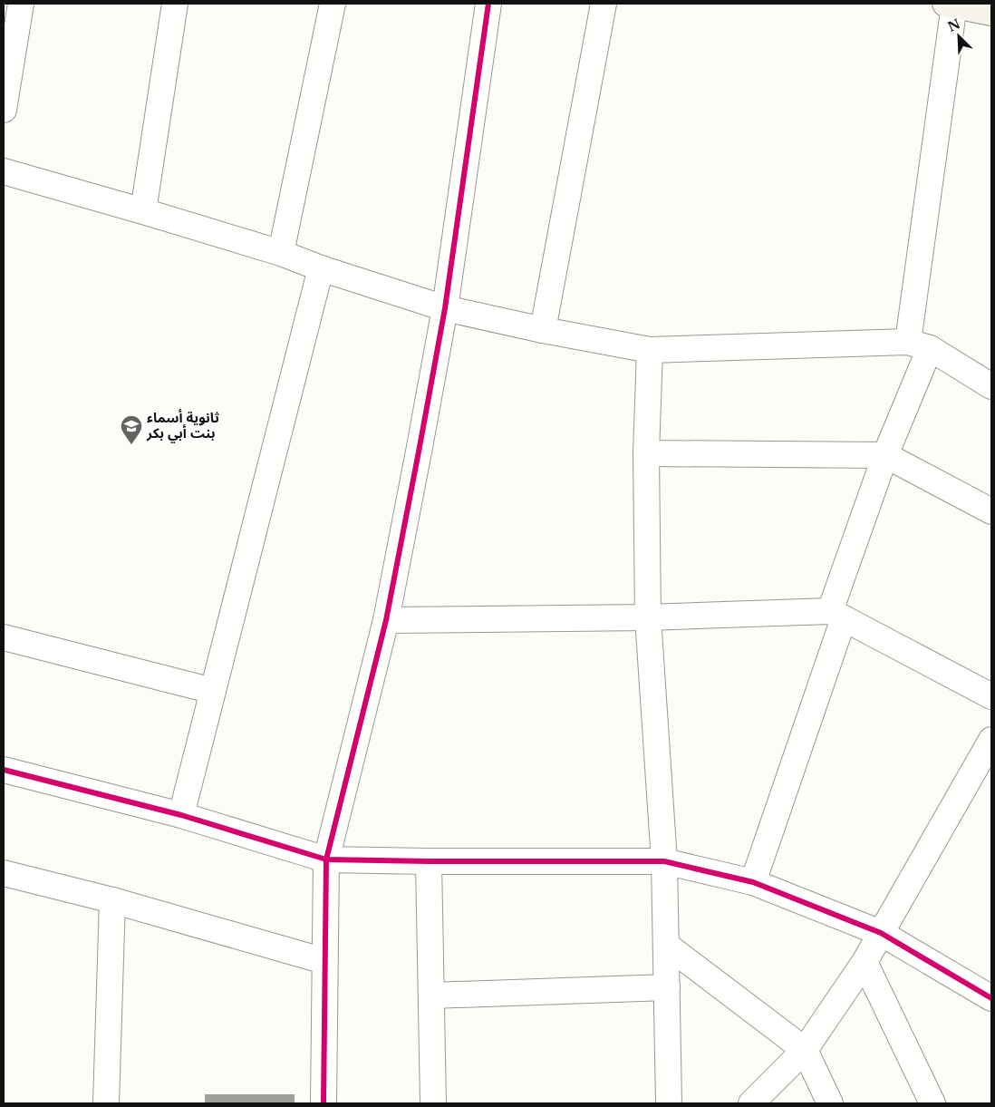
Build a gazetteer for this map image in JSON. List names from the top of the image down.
{
  "places": {
    "school or university": ["ثانوية أسماء بنت أبي بكر"]
  },
  "north": "top left"
}
